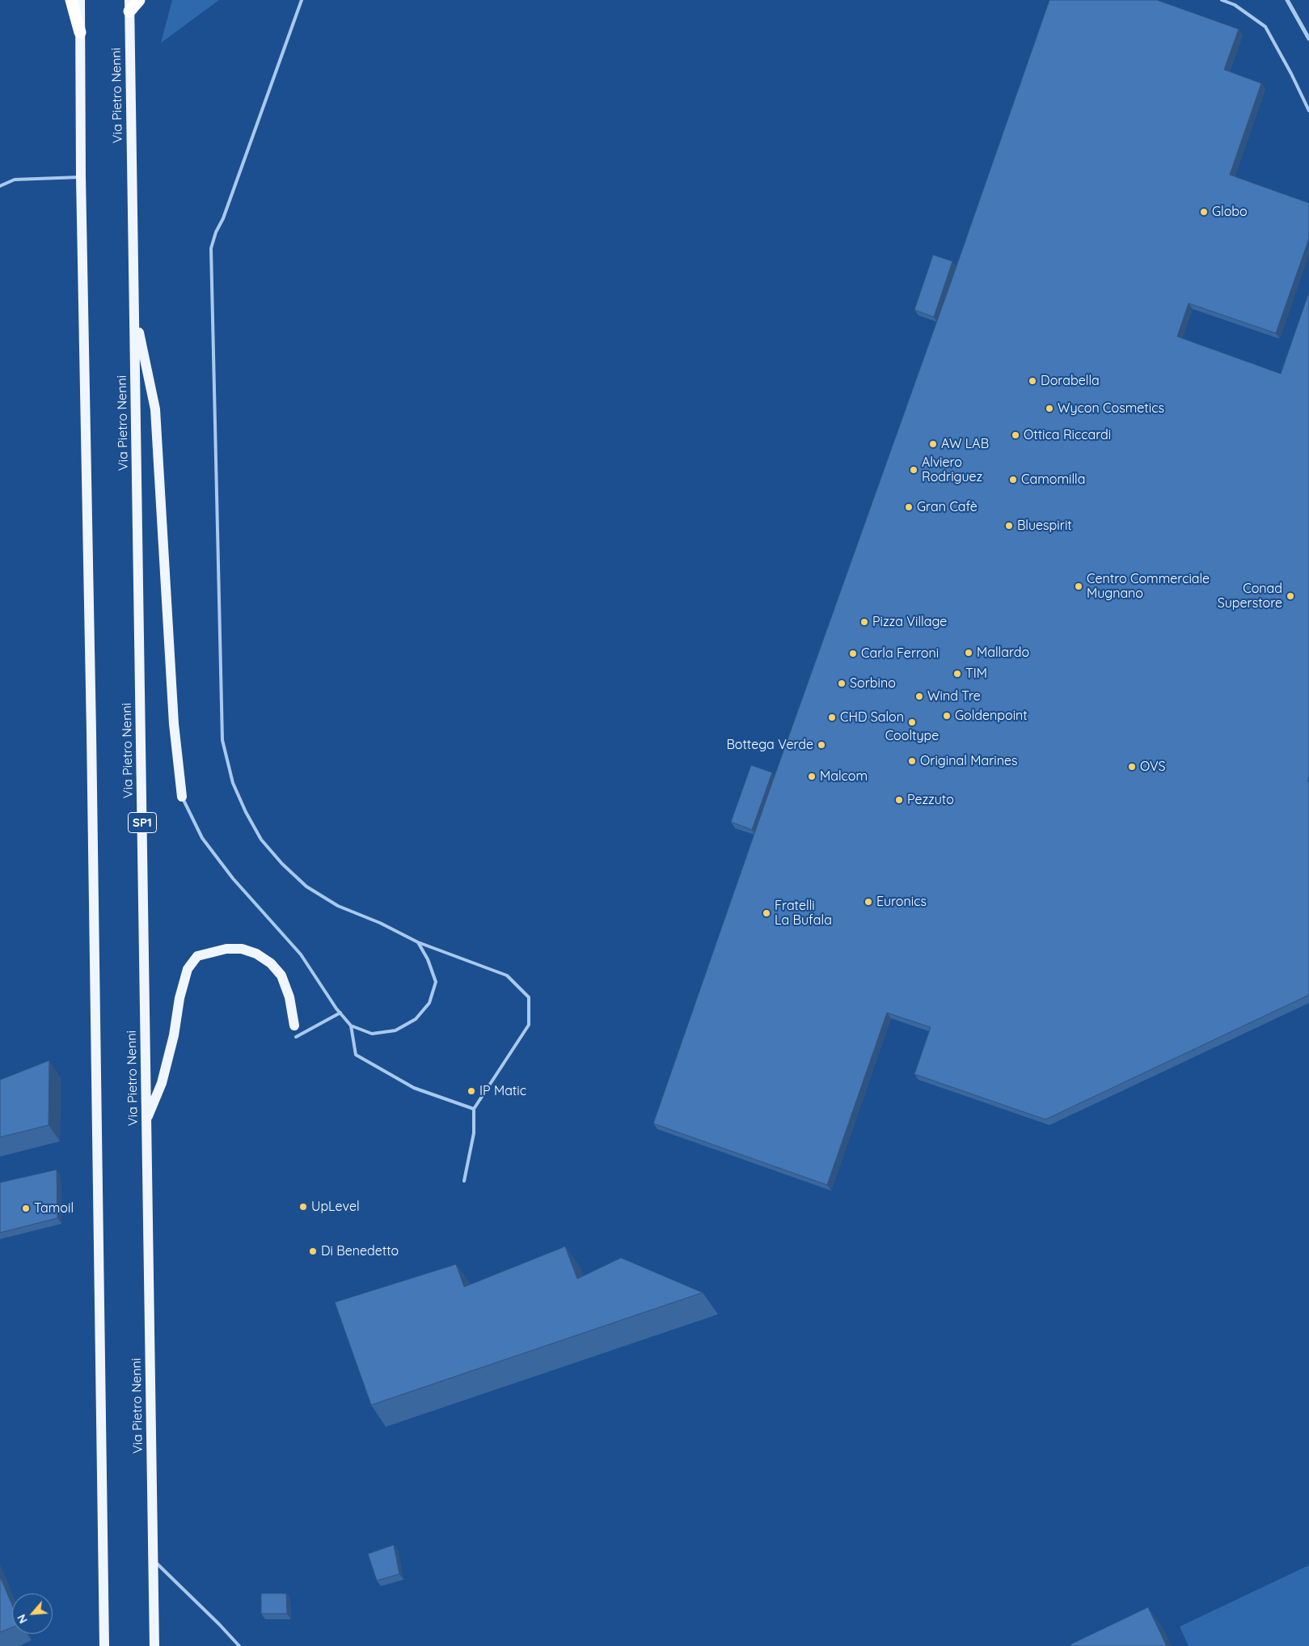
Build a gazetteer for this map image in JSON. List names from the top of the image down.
{
  "streets": {
    "main road": ["Via Pietro Nenni", "SP1"]
  },
  "places": [
    "Globo",
    "Dorabella",
    "Wycon Cosmetics",
    "Ottica Riccardi",
    "AW LAB",
    "Alviero Rodriguez",
    "Camomilla",
    "Gran Cafè",
    "Bluespirit",
    "Centro Commerciale Mugnano",
    "Conad Superstore",
    "Pizza Village",
    "Mallardo",
    "Carla Ferroni",
    "TIM",
    "Sorbino",
    "Wind Tre",
    "Goldenpoint",
    "CHD Salon",
    "Cooltype",
    "Bottega Verde",
    "Original Marines",
    "OVS",
    "Malcom",
    "Pezzuto",
    "Euronics",
    "Fratelli La Bufala",
    "IP Matic",
    "UpLevel",
    "Tamoil",
    "Di Benedetto"
  ],
  "north": "bottom left"
}
